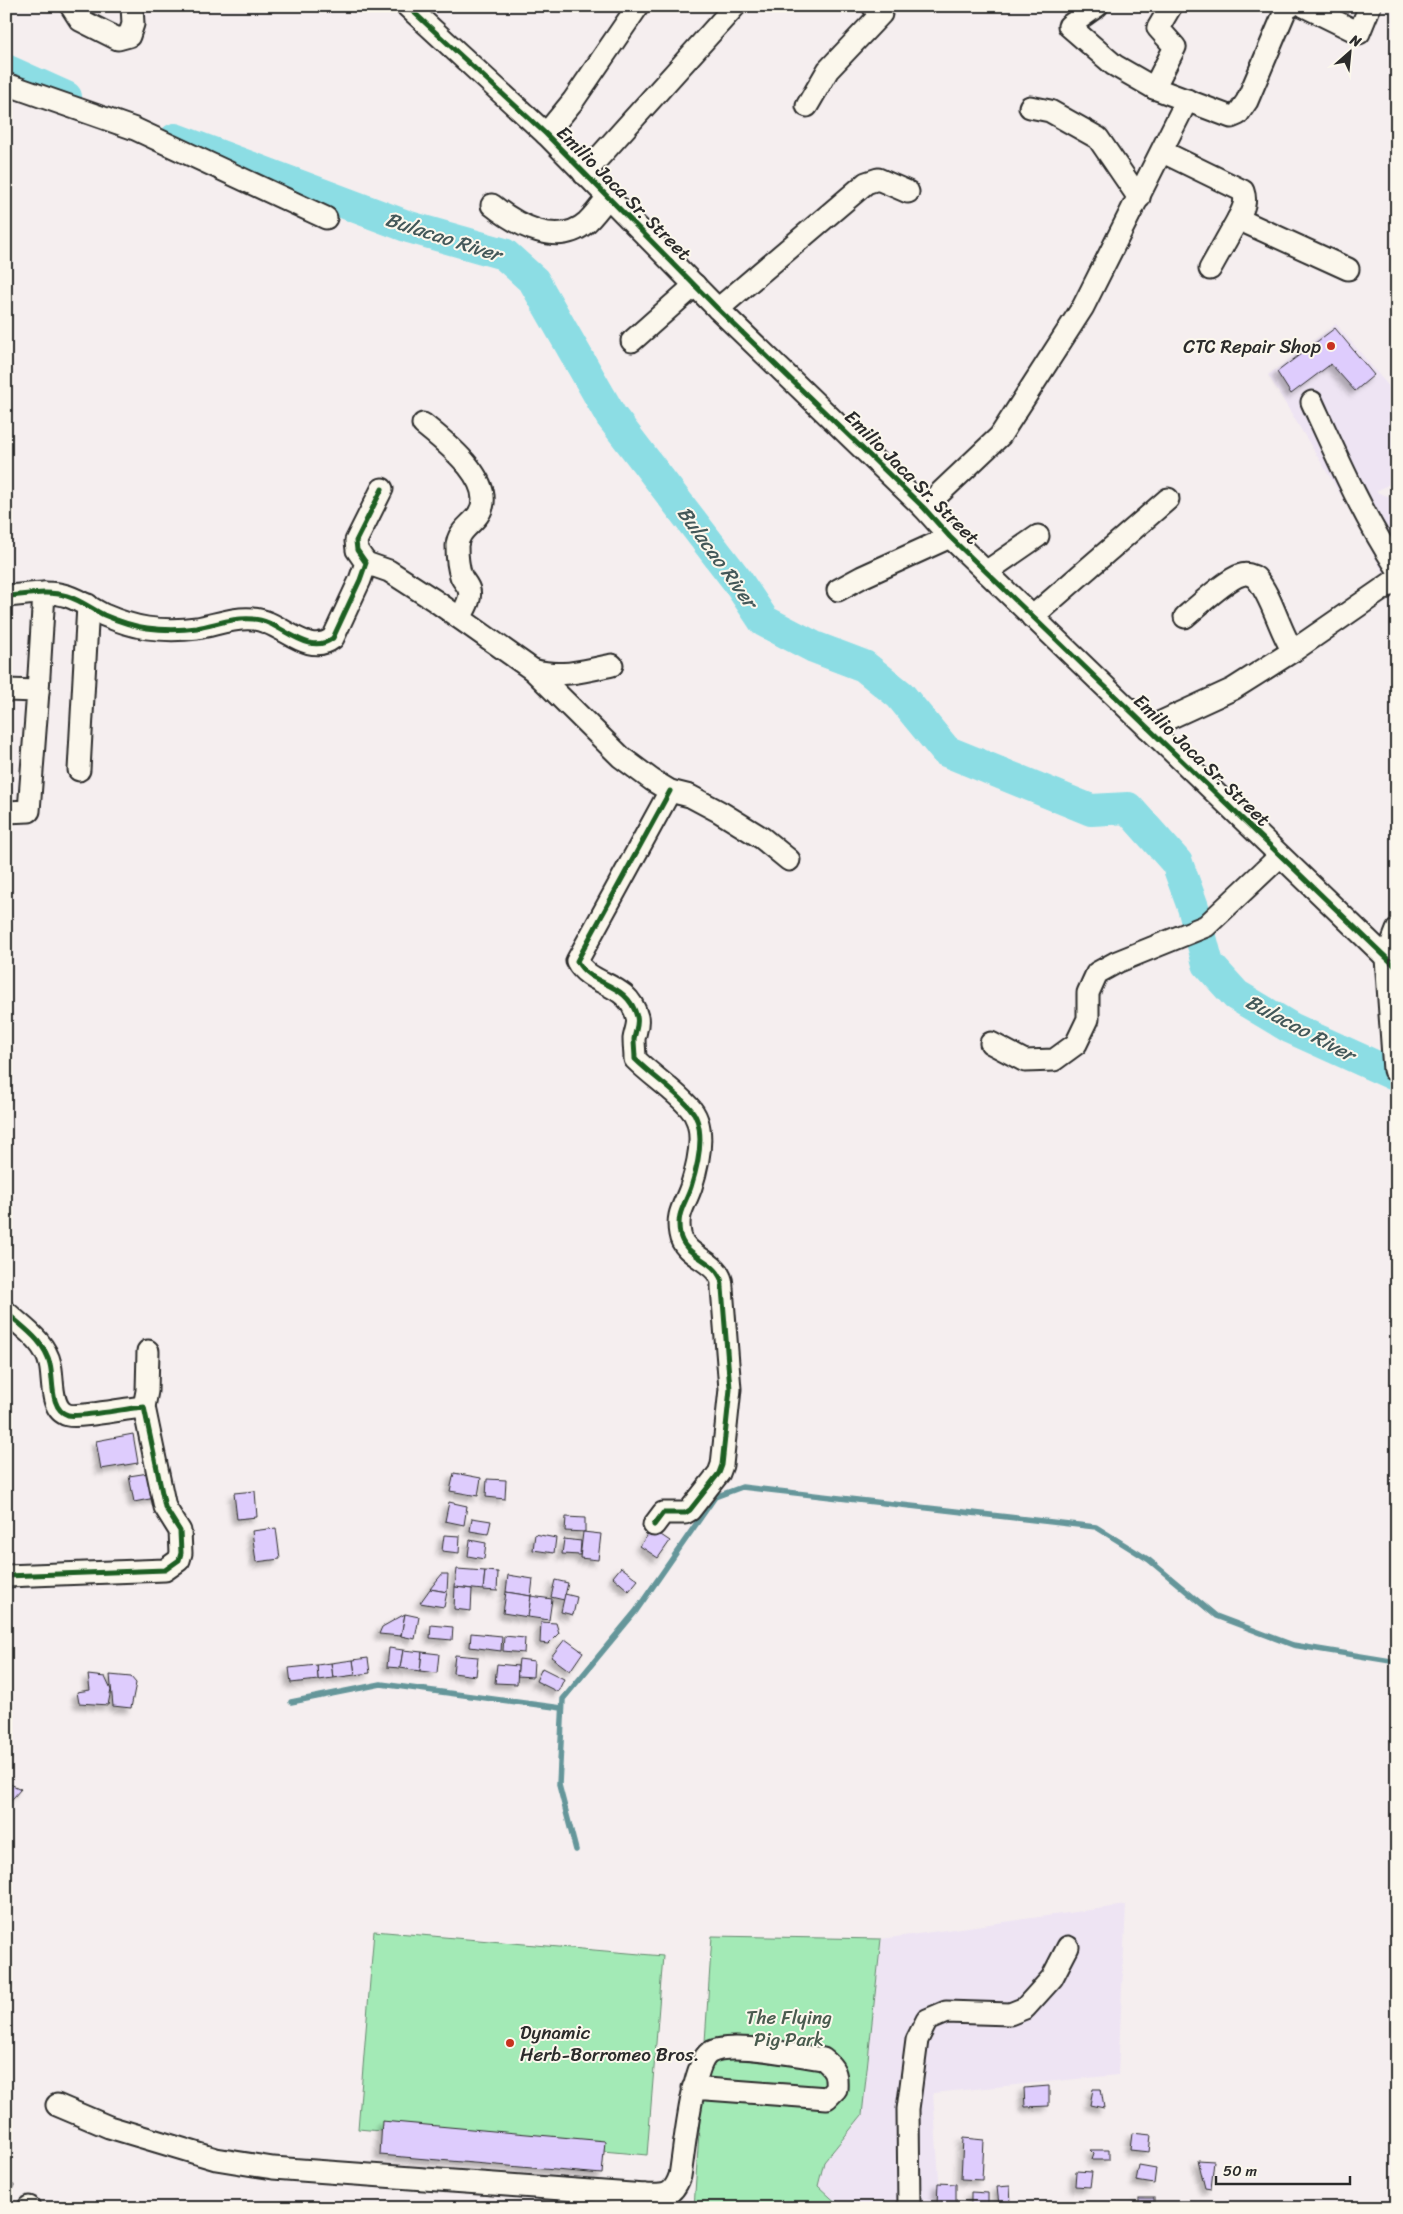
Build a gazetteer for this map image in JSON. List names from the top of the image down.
{
  "streets": {
    "street": ["Emilio Jaca Sr. Street"]
  },
  "water": ["Bulacao River"],
  "parks": ["The Flying Pig Park"],
  "places": ["CTC Repair Shop", "Dynamic Herb-Borromeo Bros."],
  "scale_bar": "50 m",
  "north": "top right"
}
